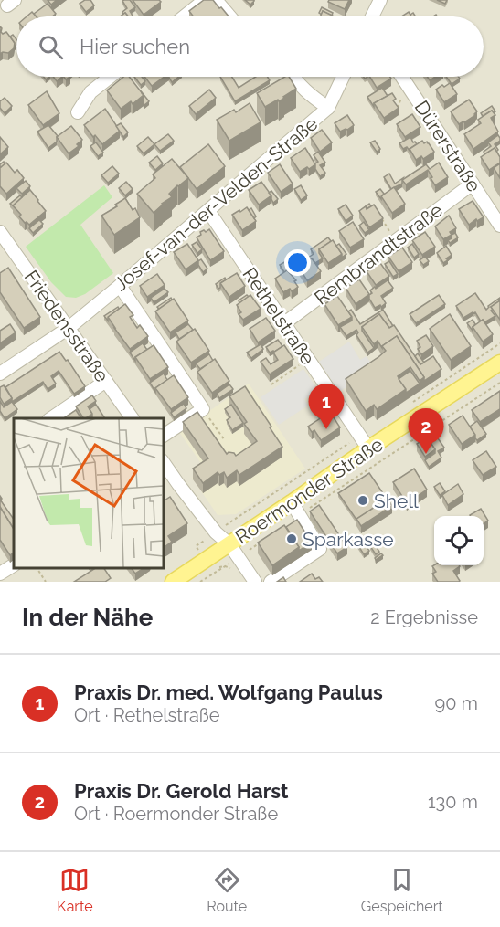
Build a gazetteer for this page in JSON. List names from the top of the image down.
{
  "streets": {
    "main road": ["Roermonder Straße"],
    "street": [
      "Dürerstraße",
      "Josef-van-der-Velden-Straße",
      "Rembrandtstraße",
      "Rethelstraße",
      "Friedensstraße"
    ]
  },
  "crossings": [
    ["Dürerstraße", "Rembrandtstraße"],
    ["Josef-van-der-Velden-Straße", "Rethelstraße"],
    ["Josef-van-der-Velden-Straße", "Friedensstraße"],
    ["Rembrandtstraße", "Rethelstraße"],
    ["Rethelstraße", "Roermonder Straße"]
  ],
  "places": ["Shell", "Sparkasse"],
  "page": {
    "search": "Hier suchen",
    "pins": ["1", "2"],
    "heading": ["In der Nähe", "2 Ergebnisse"],
    "list": [
      {
        "mark": "1",
        "name": "Praxis Dr. med. Wolfgang Paulus",
        "note": "Ort · Rethelstraße",
        "value": "90 m"
      },
      {
        "mark": "2",
        "name": "Praxis Dr. Gerold Harst",
        "note": "Ort · Roermonder Straße",
        "value": "130 m"
      }
    ],
    "nav": ["Karte", "Route", "Gespeichert"]
  }
}
